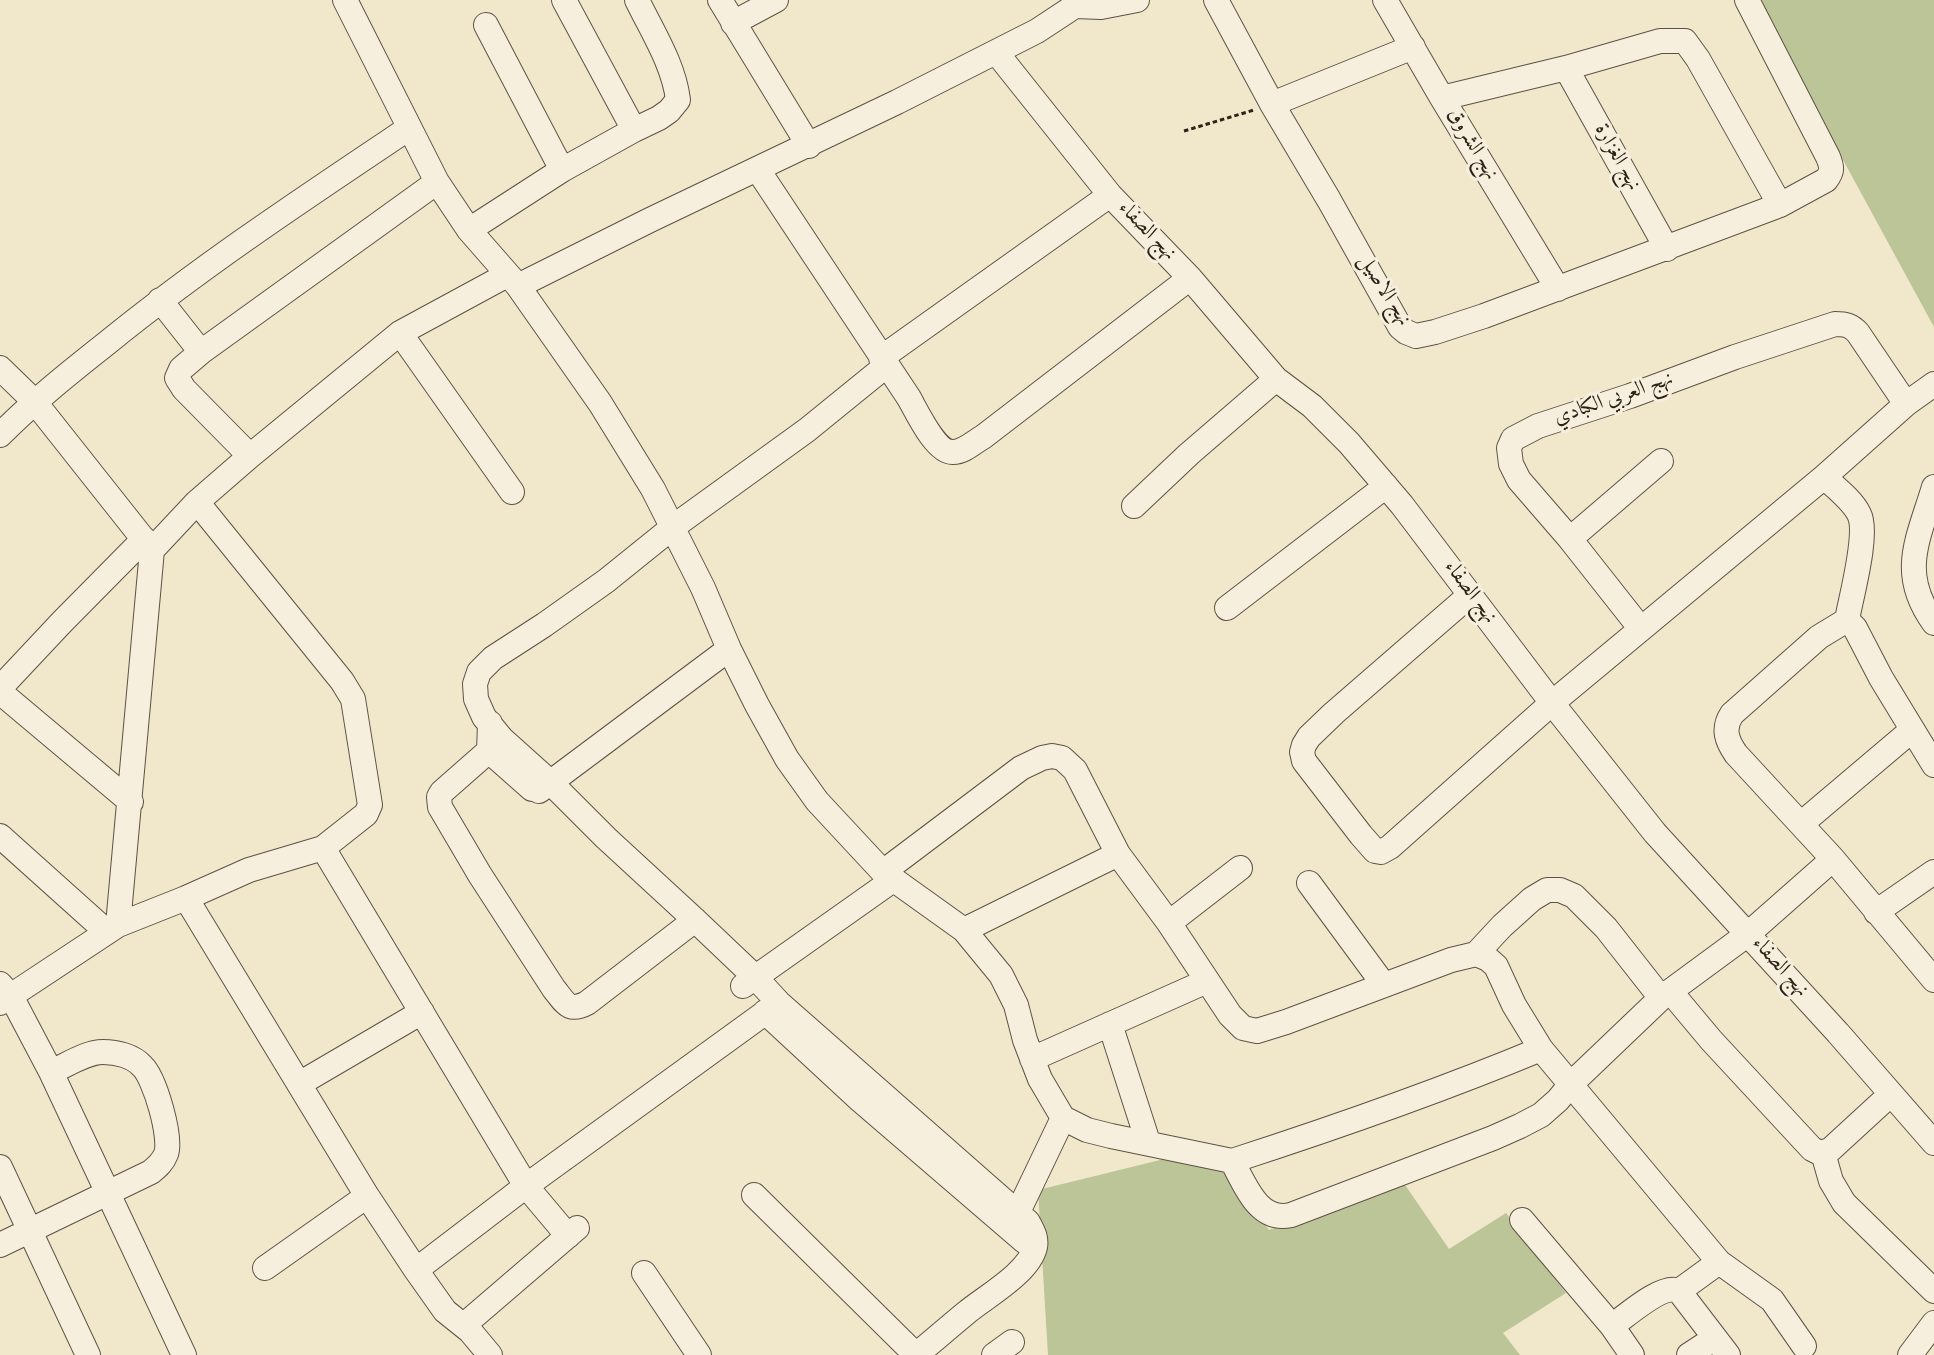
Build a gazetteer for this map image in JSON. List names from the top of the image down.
{
  "streets": {
    "street": [
      "نهج الشروق",
      "نهج الغزارة",
      "نهج الصفاء",
      "نهج الاصيل",
      "نهج العربي الكبادي"
    ]
  },
  "crossings": [
    ["نهج الشروق", "نهج الاصيل"],
    ["نهج الغزارة", "نهج الاصيل"]
  ]
}
